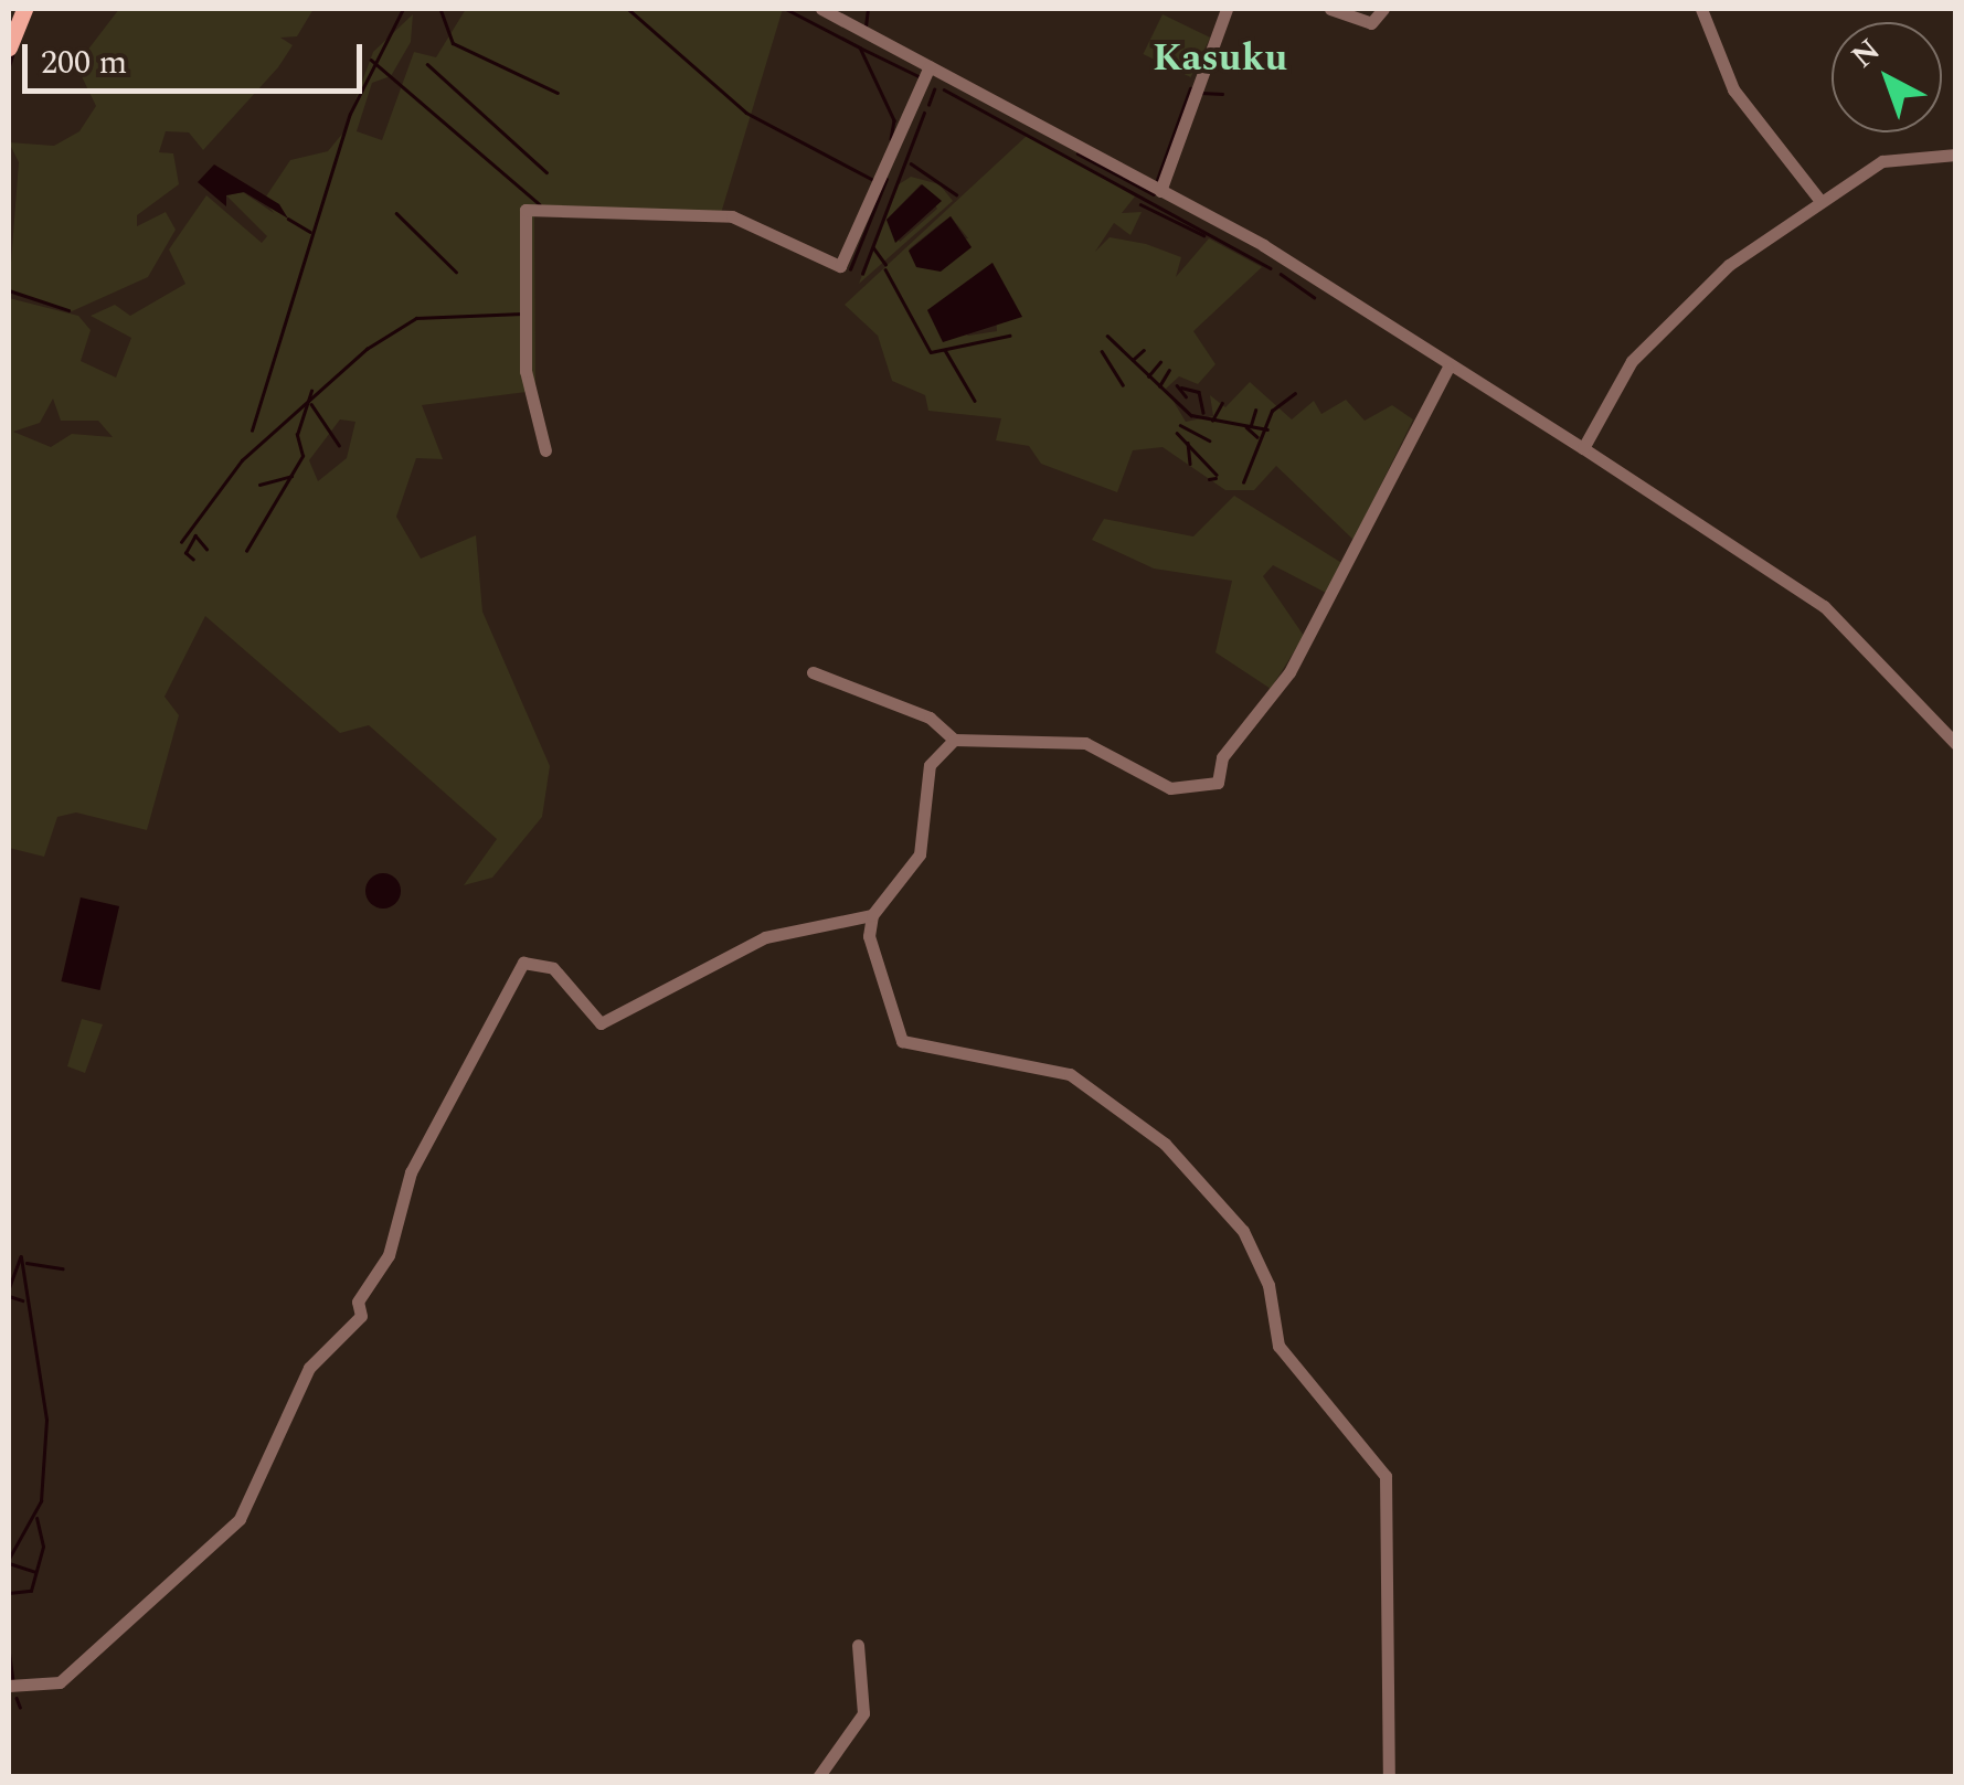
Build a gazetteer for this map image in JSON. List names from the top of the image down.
{
  "districts": ["Kasuku"],
  "scale_bar": "200 m",
  "north": "top left"
}
